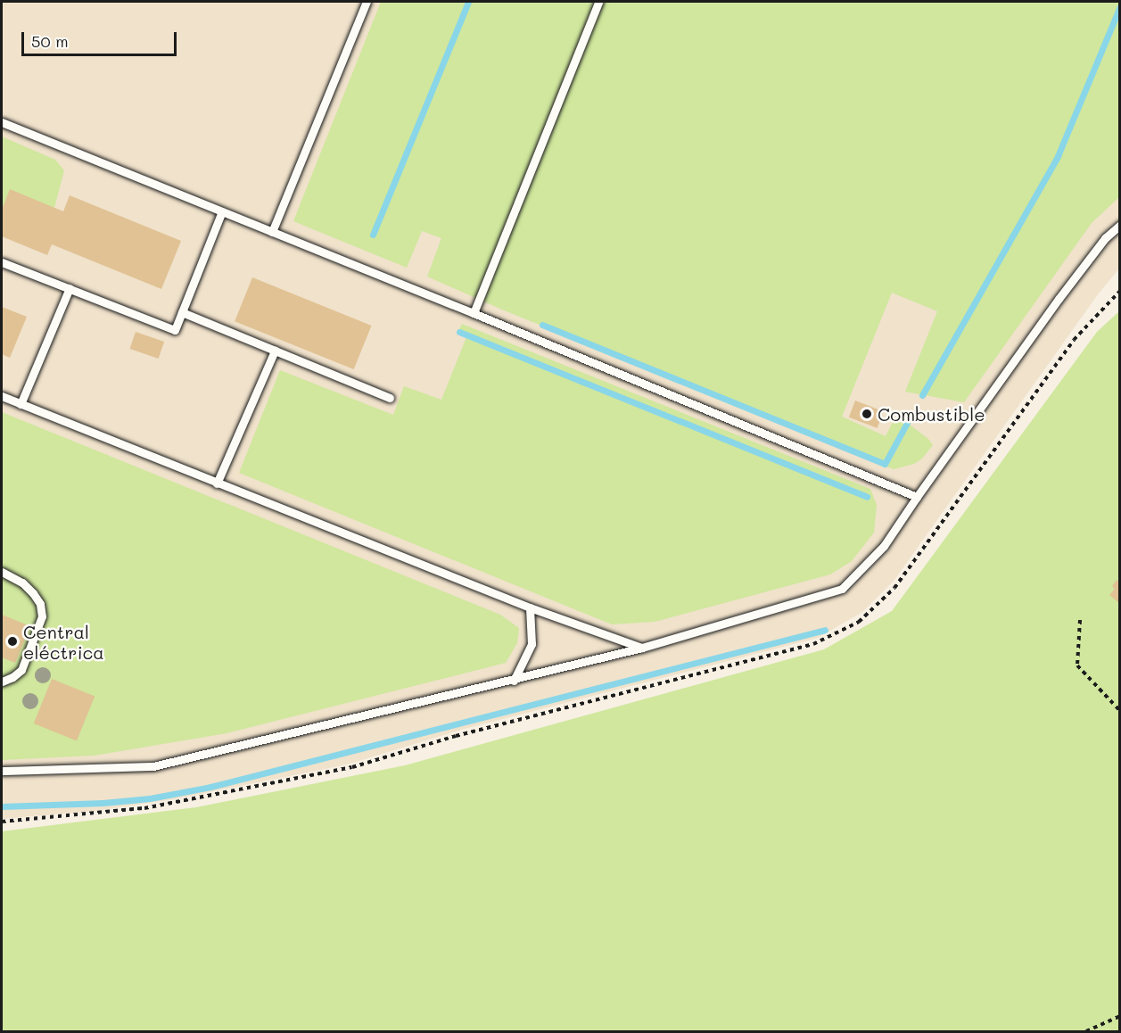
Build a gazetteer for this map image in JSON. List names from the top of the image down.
{
  "places": ["Combustible", "Central eléctrica"],
  "scale_bar": "50 m"
}
